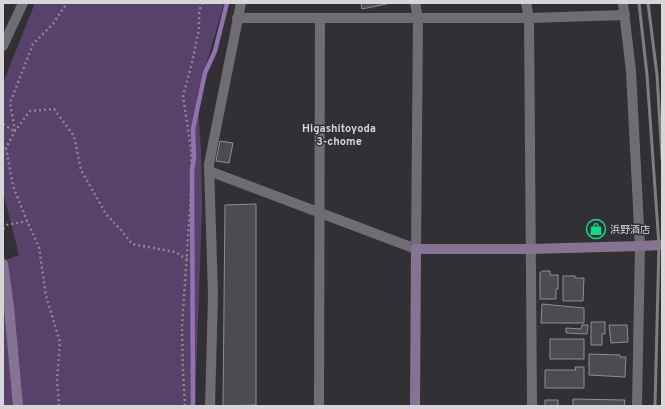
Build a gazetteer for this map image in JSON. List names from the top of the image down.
{
  "districts": ["Higashitoyoda 3-chome"],
  "places": {
    "shop": ["浜野酒店"]
  }
}
